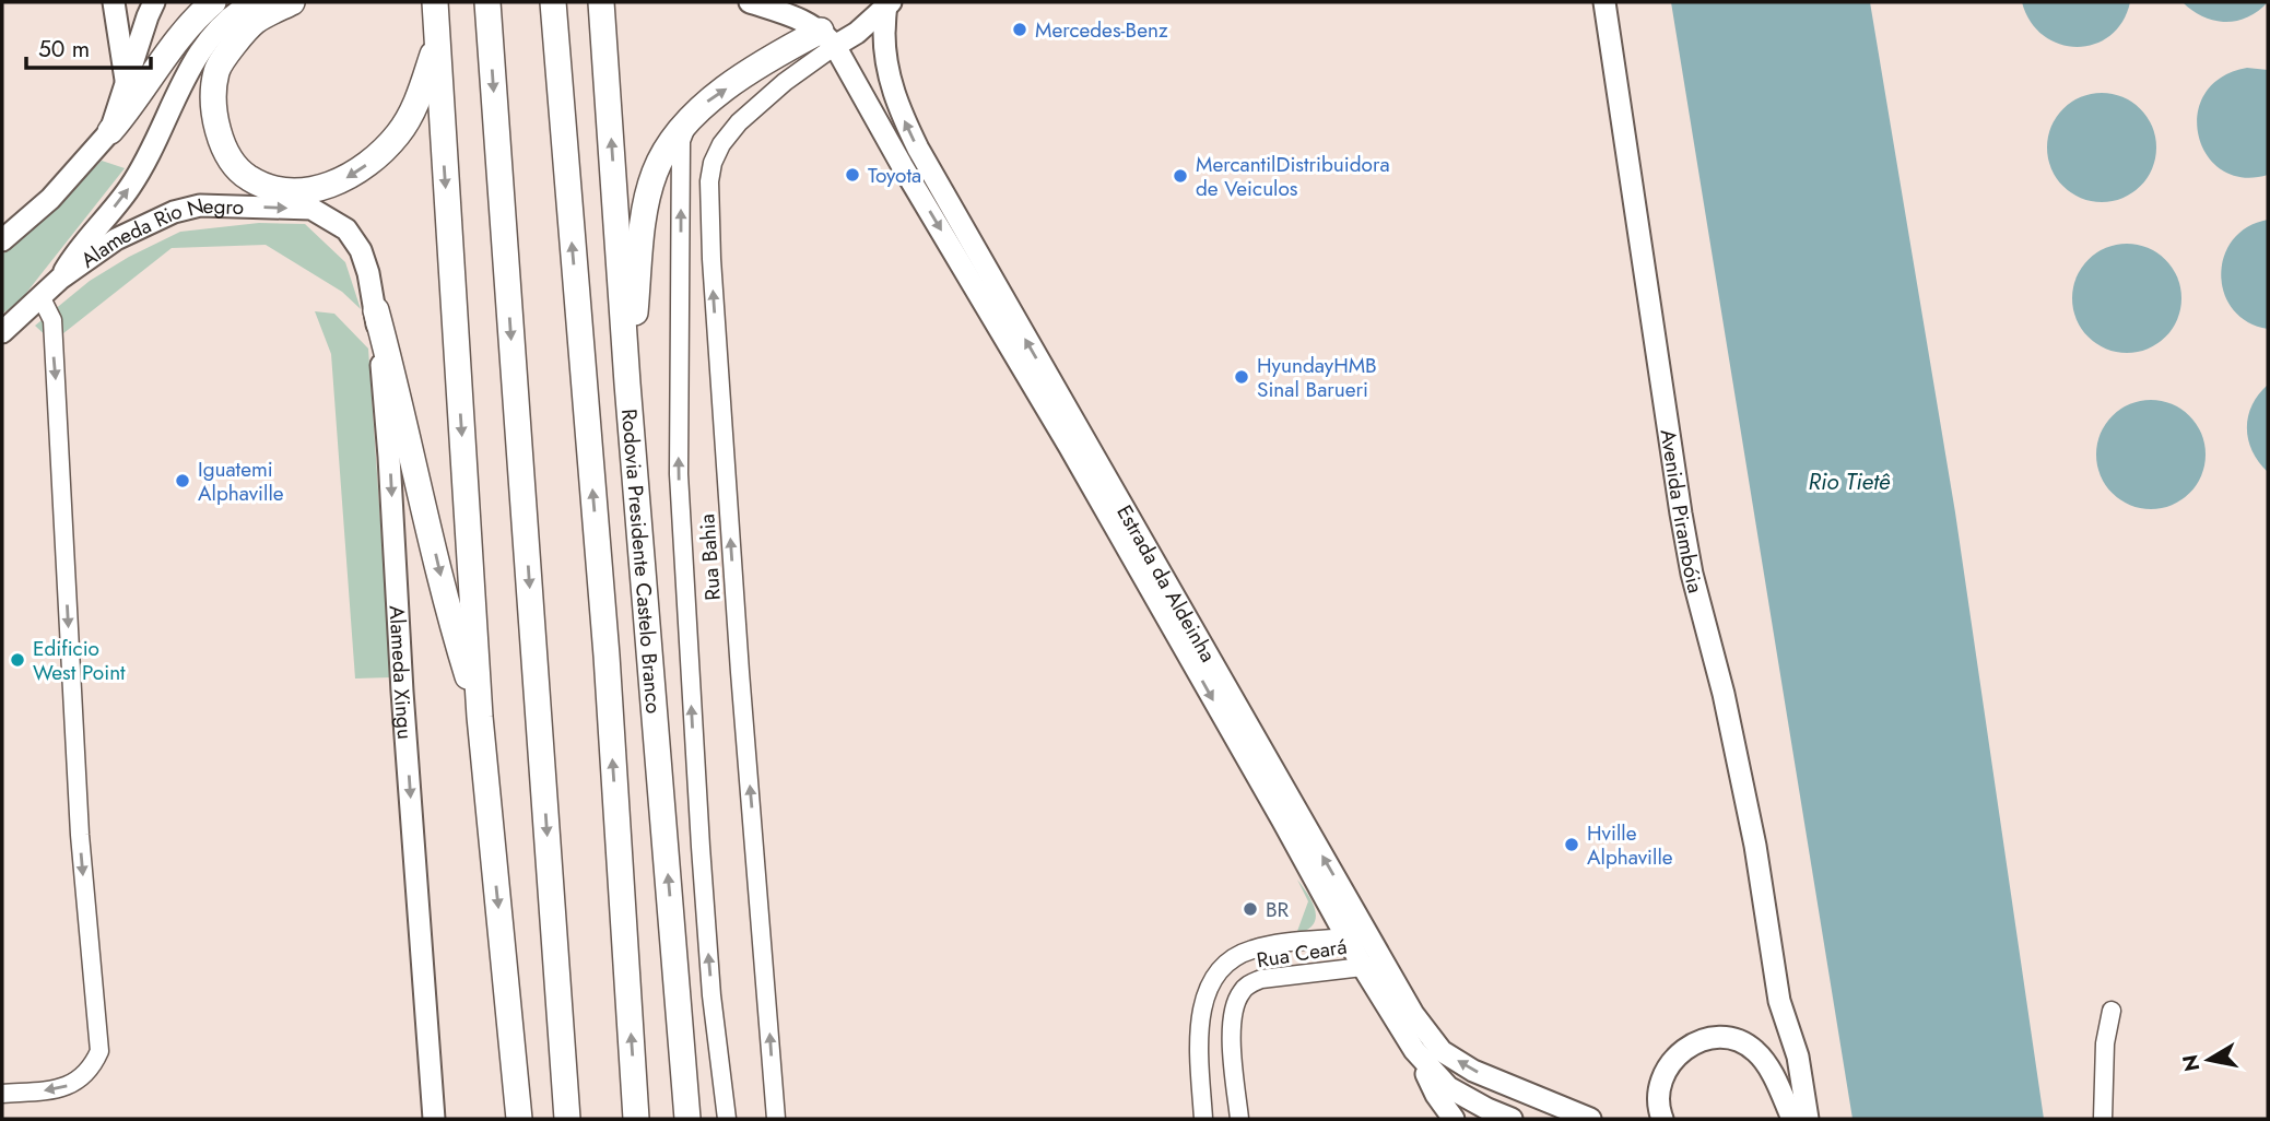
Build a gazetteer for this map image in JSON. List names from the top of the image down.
{
  "streets": {
    "highway": ["Rodovia Presidente Castelo Branco"],
    "main road": [
      "Alameda Rio Negro",
      "Avenida Pirambóia",
      "Estrada da Aldeinha",
      "Alameda Xingu"
    ],
    "street": ["Rua Bahia", "Rua Ceará"]
  },
  "crossings": [
    ["Alameda Rio Negro", "Alameda Xingu"],
    ["Rua Bahia", "Estrada da Aldeinha"],
    ["Estrada da Aldeinha", "Rua Ceará"]
  ],
  "one_way": ["Alameda Rio Negro", "Alameda Xingu"],
  "water": ["Rio Tietê"],
  "places": [
    "Mercedes-Benz",
    "Toyota",
    "MercantilDistribuidora de Veiculos",
    "HyundayHMB Sinal Barueri",
    "Iguatemi Alphaville",
    "Edificio West Point",
    "Hville Alphaville",
    "BR"
  ],
  "scale_bar": "50 m",
  "north": "left"
}
